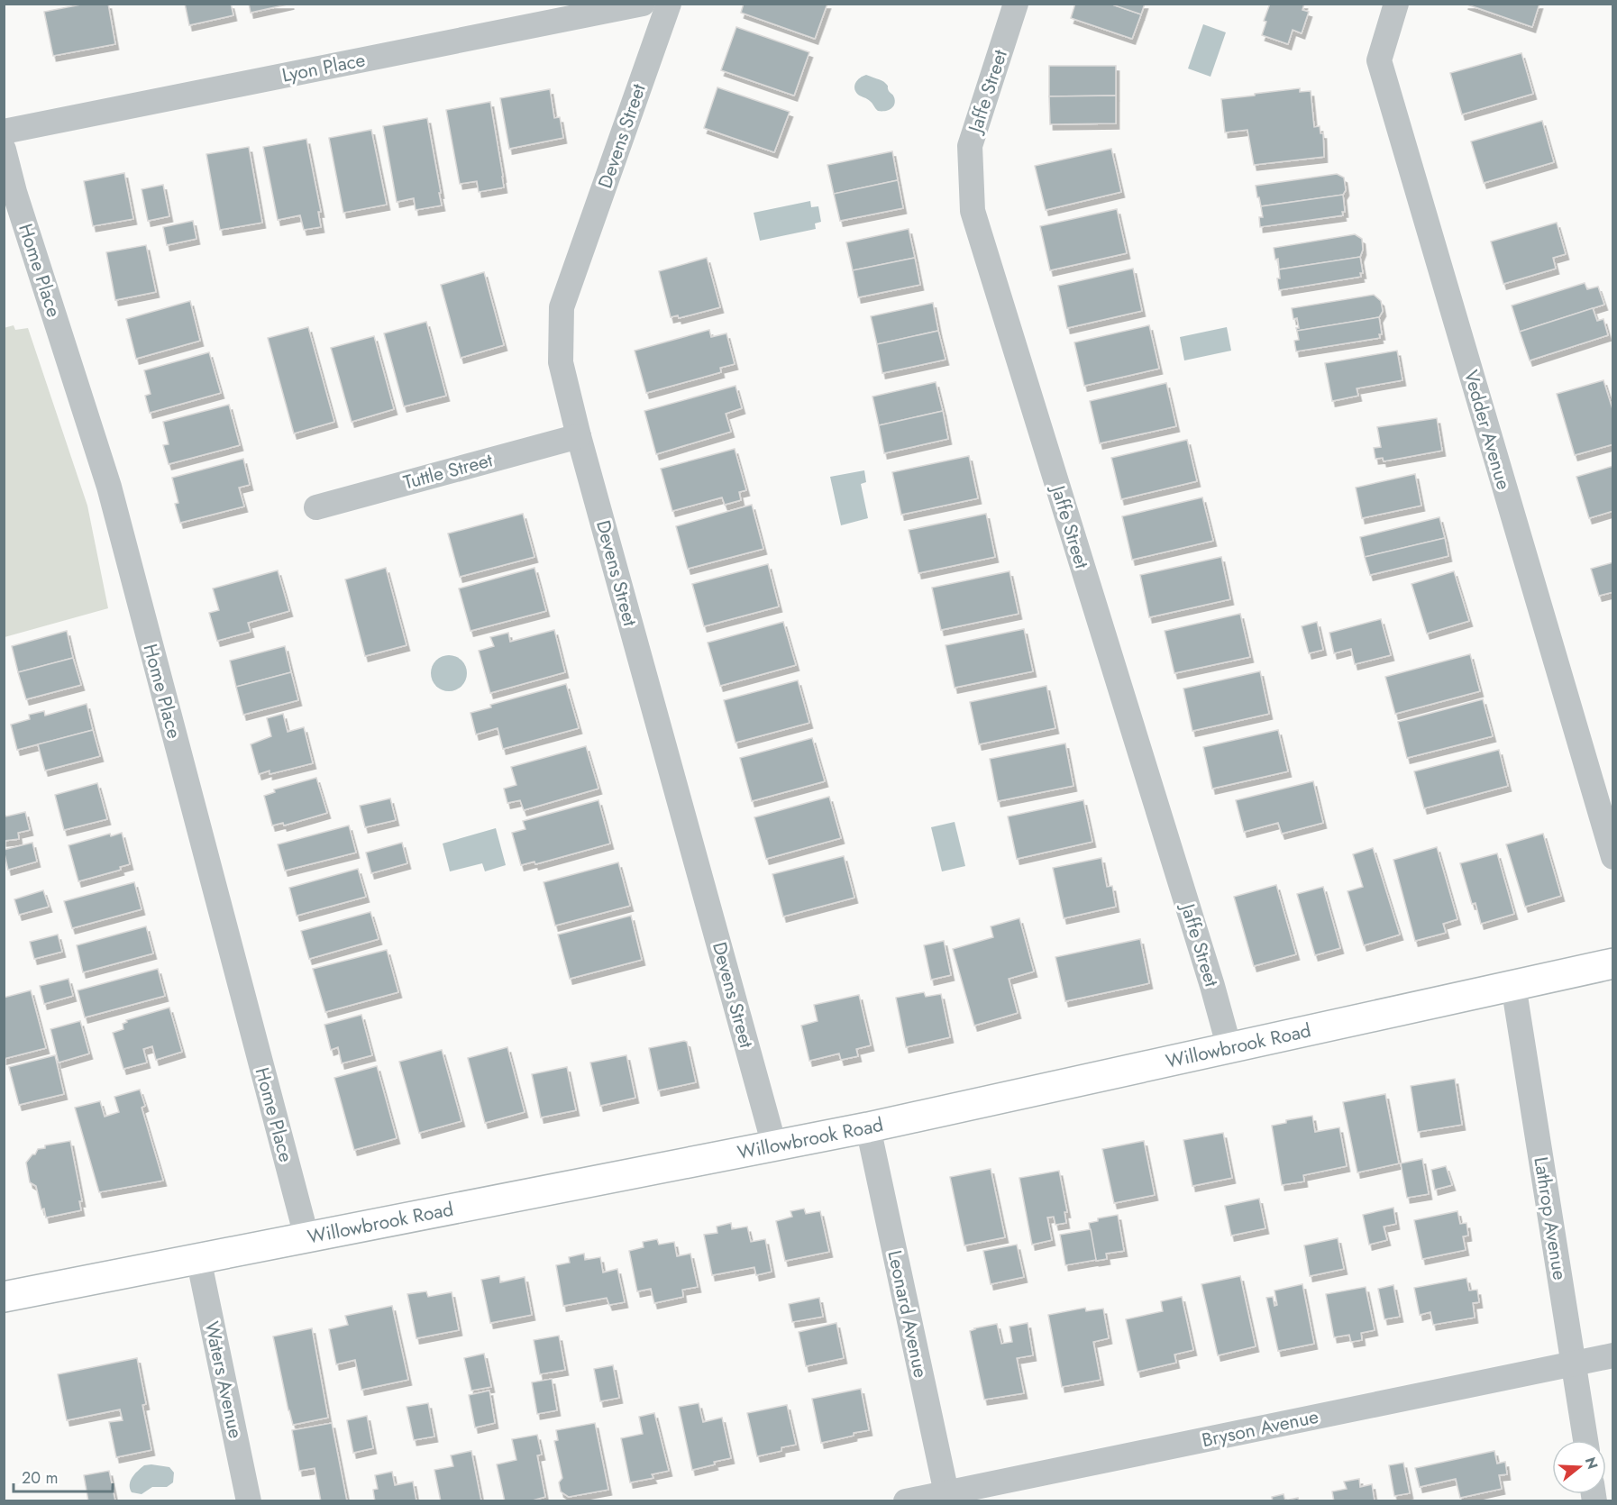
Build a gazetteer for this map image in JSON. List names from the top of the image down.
{
  "streets": {
    "street": [
      "Lyon Place",
      "Jaffe Street",
      "Devens Street",
      "Home Place",
      "Vedder Avenue",
      "Tuttle Street",
      "Willowbrook Road",
      "Lathrop Avenue",
      "Leonard Avenue",
      "Waters Avenue",
      "Bryson Avenue"
    ]
  },
  "crossings": [
    ["Jaffe Street", "Willowbrook Road"],
    ["Devens Street", "Tuttle Street"],
    ["Devens Street", "Willowbrook Road"],
    ["Home Place", "Willowbrook Road"],
    ["Willowbrook Road", "Lathrop Avenue"],
    ["Willowbrook Road", "Leonard Avenue"],
    ["Willowbrook Road", "Waters Avenue"],
    ["Lathrop Avenue", "Bryson Avenue"],
    ["Leonard Avenue", "Bryson Avenue"]
  ],
  "scale_bar": "20 m",
  "north": "right"
}
